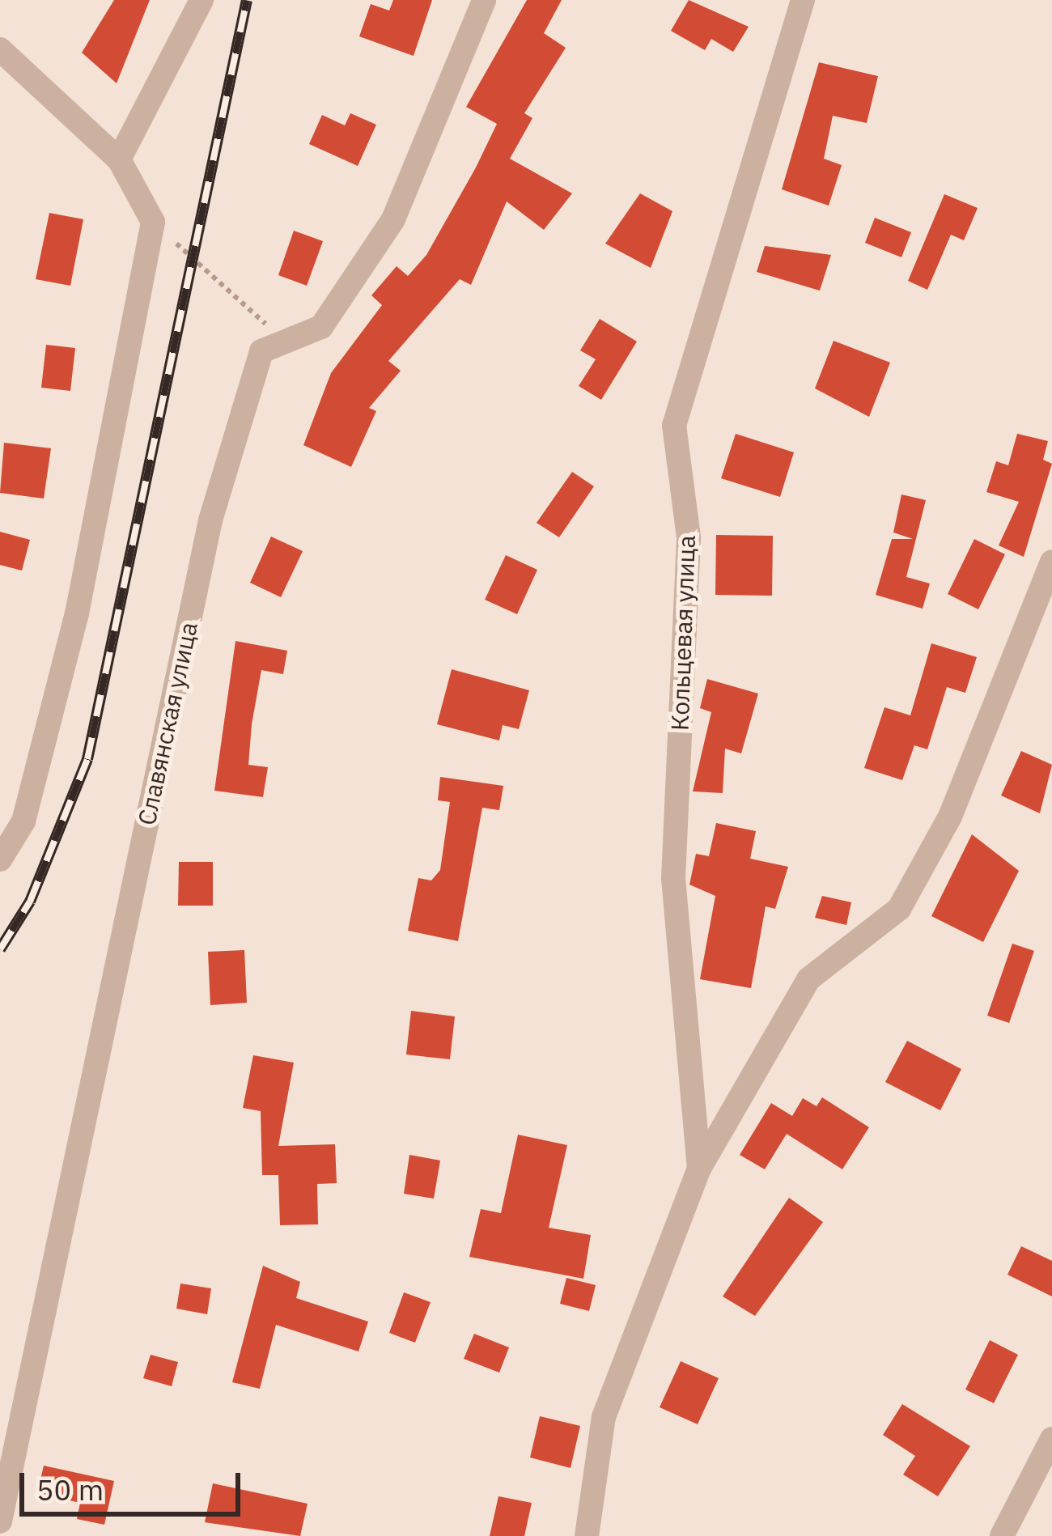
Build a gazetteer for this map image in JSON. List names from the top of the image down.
{
  "streets": {
    "street": ["Кольцевая улица", "Славянская улица"]
  },
  "scale_bar": "50 m"
}
